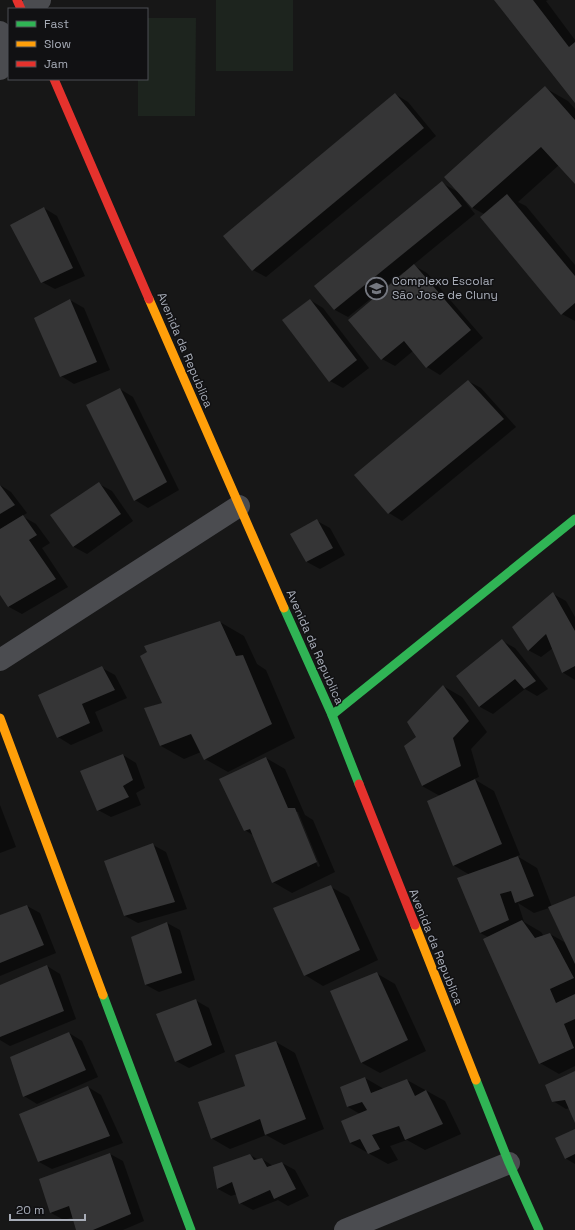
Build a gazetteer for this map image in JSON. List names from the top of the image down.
{
  "streets": {
    "street": ["Avenida da Republica"]
  },
  "places": {
    "school or university": ["Complexo Escolar São Jose de Cluny"]
  },
  "legend": ["Fast", "Slow", "Jam"],
  "scale_bar": "20 m"
}
